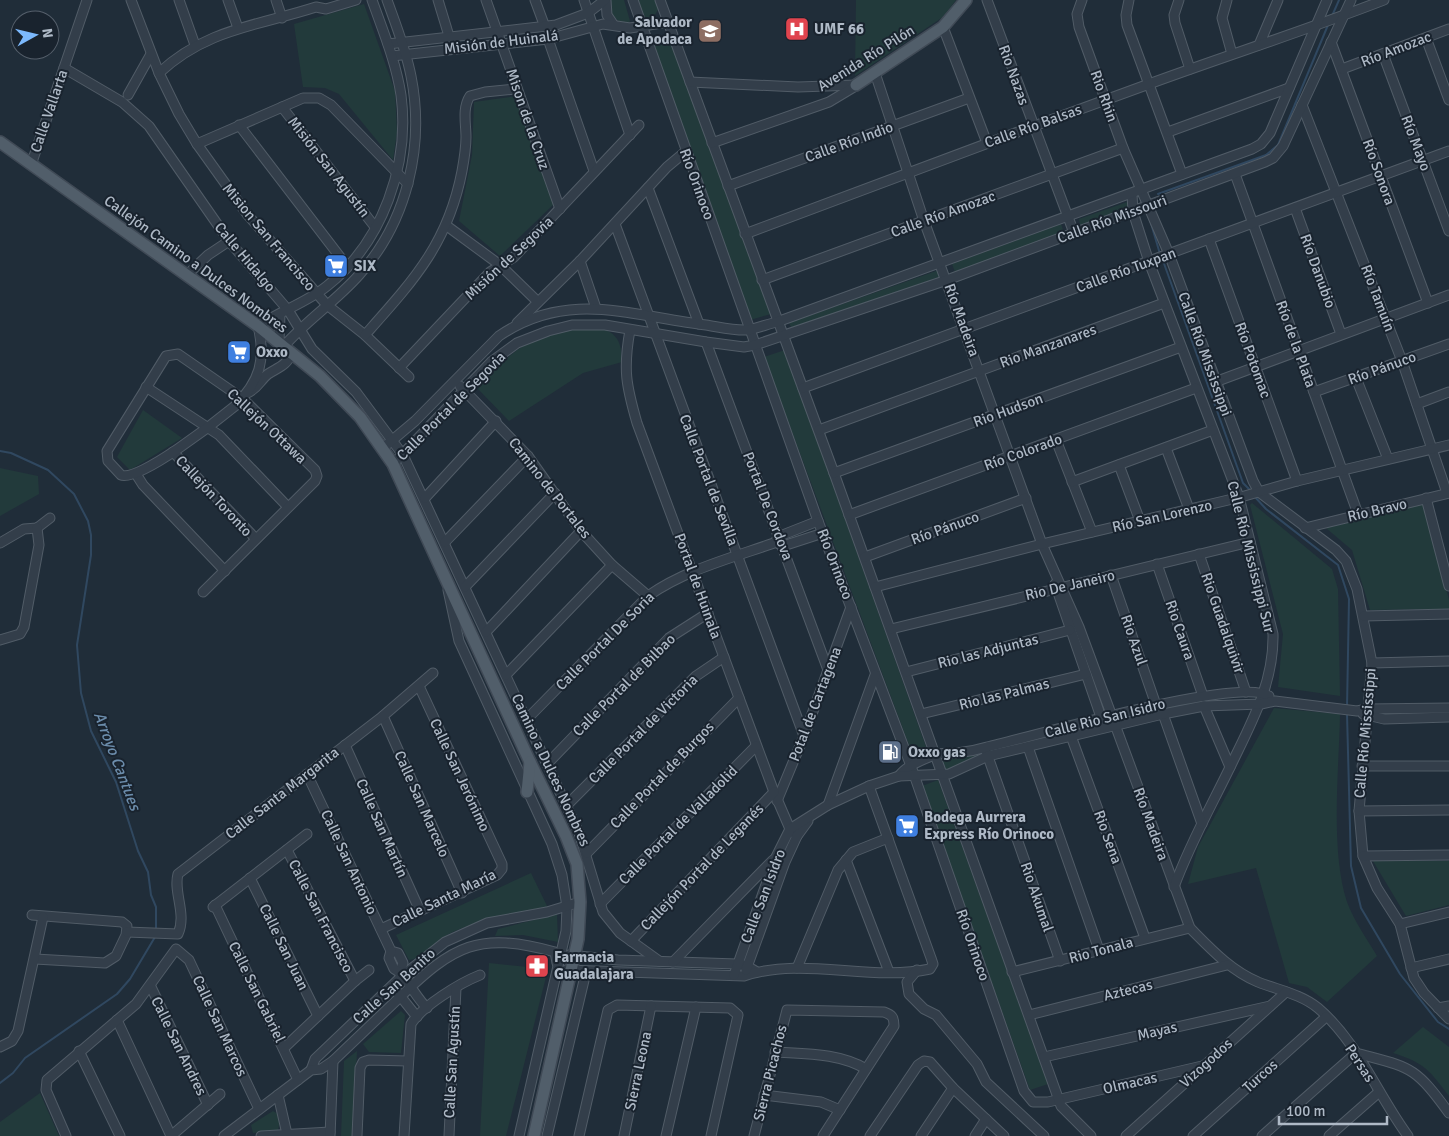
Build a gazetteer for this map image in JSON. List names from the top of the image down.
{
  "streets": {
    "main road": ["Avenida Río Pilón", "Callejón Camino a Dulces Nombres", "Camino a Dulces Nombres"],
    "street": [
      "Misión de Huinalá",
      "Río Amozac",
      "Rio Nazas",
      "Rio Rhin",
      "Calle Vallarta",
      "Mison de la Cruz",
      "Calle Río Balsas",
      "Calle Río Indio",
      "Río Mayo",
      "Misión San Agustín",
      "Río Sonora",
      "Río Orinoco",
      "Calle Río Amozac",
      "Calle Río Missouri",
      "Mision San Francisco",
      "Calle Hidalgo",
      "Misión de Segovia",
      "Calle Río Tuxpan",
      "Río Danubio",
      "Río Tamuín",
      "Río Madeira",
      "Río de la Plata",
      "Rio Manzanares",
      "Calle Río Mississippi",
      "Río Potomac",
      "Río Pánuco",
      "Calle Portal de Segovia",
      "Rio Hudson",
      "Callejón Ottawa",
      "Río Colorado",
      "Calle Portal de Sevilla",
      "Camino de Portales",
      "Callejón Toronto",
      "Portal De Cordova",
      "Río Bravo",
      "Río San Lorenzo",
      "Calle Río Mississippi Sur",
      "Rio De Janeiro",
      "Portal de Huinala",
      "Rio Guadalquivir",
      "Rio Caura",
      "Rio Azul",
      "Calle Portal De Soria",
      "Rio las Adjuntas",
      "Calle Portal de Bilbao",
      "Rio las Palmas",
      "Potal de Cartagena",
      "Calle Rio San Isidro",
      "Calle Portal de Victoria",
      "Calle San Jerónimo",
      "Calle Portal de Burgos",
      "Calle Santa Margarita",
      "Calle San Marcelo",
      "Calle Portal de Valladolid",
      "Calle San Martín",
      "Rio Sena",
      "Calle San Antonio",
      "Callejón Portal de Leganés",
      "Calle San Isidro",
      "Rio Akumal",
      "Calle Santa María",
      "Calle San Francisco",
      "Calle San Juan",
      "Rio Tonala",
      "Calle San Benito",
      "Aztecas",
      "Calle San Gabriel",
      "Calle San Marcos",
      "Mayas",
      "Calle San Andres",
      "Calle San Agustín",
      "Vizogodos",
      "Persas",
      "Sierra Leona",
      "Sierra Picachos",
      "Turcos",
      "Olmacas"
    ]
  },
  "crossings": [
    ["Misión de Huinalá", "Mison de la Cruz"],
    ["Misión de Huinalá", "Río Orinoco"],
    ["Río Amozac", "Río Mayo"],
    ["Río Amozac", "Río Sonora"],
    ["Avenida Río Pilón", "Río Orinoco"],
    ["Avenida Río Pilón", "Río Madeira"],
    ["Rio Nazas", "Calle Río Balsas"],
    ["Rio Nazas", "Calle Río Amozac"],
    ["Rio Nazas", "Calle Río Missouri"],
    ["Rio Rhin", "Calle Río Balsas"],
    ["Rio Rhin", "Calle Río Amozac"],
    ["Rio Rhin", "Calle Río Missouri"],
    ["Rio Rhin", "Calle Río Mississippi"],
    ["Calle Vallarta", "Calle Hidalgo"],
    ["Calle Vallarta", "Callejón Camino a Dulces Nombres"],
    ["Mison de la Cruz", "Misión de Segovia"],
    ["Calle Río Balsas", "Río Orinoco"],
    ["Calle Río Balsas", "Calle Río Missouri"],
    ["Calle Río Balsas", "Río Madeira"],
    ["Calle Río Indio", "Río Orinoco"],
    ["Calle Río Indio", "Río Madeira"],
    ["Río Mayo", "Calle Río Tuxpan"],
    ["Río Sonora", "Calle Río Missouri"],
    ["Río Sonora", "Calle Río Tuxpan"],
    ["Río Orinoco", "Calle Río Amozac"],
    ["Río Orinoco", "Calle Río Missouri"],
    ["Río Orinoco", "Calle Río Tuxpan"],
    ["Río Orinoco", "Rio Manzanares"],
    ["Río Orinoco", "Río Pánuco"],
    ["Río Orinoco", "Calle Portal de Segovia"],
    ["Río Orinoco", "Rio Hudson"],
    ["Río Orinoco", "Río Colorado"],
    ["Río Orinoco", "Río San Lorenzo"],
    ["Río Orinoco", "Rio De Janeiro"],
    ["Río Orinoco", "Calle Portal De Soria"],
    ["Río Orinoco", "Rio las Adjuntas"],
    ["Río Orinoco", "Rio las Palmas"],
    ["Río Orinoco", "Potal de Cartagena"],
    ["Río Orinoco", "Calle Rio San Isidro"],
    ["Río Orinoco", "Rio Tonala"],
    ["Río Orinoco", "Aztecas"],
    ["Río Orinoco", "Mayas"],
    ["Río Orinoco", "Olmacas"],
    ["Calle Río Amozac", "Río Madeira"],
    ["Calle Río Missouri", "Río Tamuín"],
    ["Calle Río Missouri", "Río Madeira"],
    ["Calle Río Missouri", "Río de la Plata"],
    ["Calle Río Missouri", "Calle Río Mississippi"],
    ["Calle Río Missouri", "Calle Portal de Segovia"],
    ["Calle Río Missouri", "Portal De Cordova"],
    ["Calle Río Missouri", "Calle Río Mississippi Sur"],
    ["Mision San Francisco", "Misión de Segovia"],
    ["Calle Hidalgo", "Calle Portal de Segovia"],
    ["Calle Hidalgo", "Camino a Dulces Nombres"],
    ["Callejón Camino a Dulces Nombres", "Calle Portal de Segovia"],
    ["Callejón Camino a Dulces Nombres", "Camino a Dulces Nombres"],
    ["Calle Río Tuxpan", "Río Danubio"],
    ["Calle Río Tuxpan", "Río Tamuín"],
    ["Calle Río Tuxpan", "Río Madeira"],
    ["Calle Río Tuxpan", "Río de la Plata"],
    ["Calle Río Tuxpan", "Calle Río Mississippi"],
    ["Calle Río Tuxpan", "Río Potomac"],
    ["Calle Río Tuxpan", "Calle Río Mississippi Sur"],
    ["Río Tamuín", "Río Pánuco"],
    ["Río Tamuín", "Río Bravo"],
    ["Río Tamuín", "Río San Lorenzo"],
    ["Río Madeira", "Rio Manzanares"],
    ["Río Madeira", "Río Pánuco"],
    ["Río Madeira", "Rio Hudson"],
    ["Río Madeira", "Río Colorado"],
    ["Río Madeira", "Río San Lorenzo"],
    ["Río Madeira", "Calle Río Mississippi Sur"],
    ["Río Madeira", "Rio De Janeiro"],
    ["Río Madeira", "Rio las Adjuntas"],
    ["Río Madeira", "Rio las Palmas"],
    ["Río Madeira", "Calle Rio San Isidro"],
    ["Río Madeira", "Rio Tonala"],
    ["Río Madeira", "Aztecas"],
    ["Río Madeira", "Vizogodos"],
    ["Río Madeira", "Persas"],
    ["Río Madeira", "Turcos"],
    ["Río de la Plata", "Río Pánuco"],
    ["Río de la Plata", "Río Bravo"],
    ["Río de la Plata", "Río San Lorenzo"],
    ["Rio Manzanares", "Calle Río Mississippi Sur"],
    ["Calle Río Mississippi", "Río Bravo"],
    ["Calle Río Mississippi", "Río San Lorenzo"],
    ["Calle Río Mississippi", "Calle Rio San Isidro"],
    ["Río Potomac", "Río San Lorenzo"],
    ["Calle Portal de Segovia", "Calle Portal de Sevilla"],
    ["Calle Portal de Segovia", "Camino de Portales"],
    ["Calle Portal de Segovia", "Portal De Cordova"],
    ["Calle Portal de Segovia", "Portal de Huinala"],
    ["Calle Portal de Segovia", "Camino a Dulces Nombres"],
    ["Rio Hudson", "Calle Río Mississippi Sur"],
    ["Callejón Ottawa", "Callejón Toronto"],
    ["Río Colorado", "Calle Río Mississippi Sur"],
    ["Calle Portal de Sevilla", "Calle Portal De Soria"],
    ["Calle Portal de Sevilla", "Potal de Cartagena"],
    ["Camino de Portales", "Calle Portal De Soria"],
    ["Portal De Cordova", "Calle Portal De Soria"],
    ["Portal De Cordova", "Potal de Cartagena"],
    ["Río San Lorenzo", "Calle Río Mississippi Sur"],
    ["Calle Río Mississippi Sur", "Rio De Janeiro"],
    ["Calle Río Mississippi Sur", "Calle Rio San Isidro"],
    ["Rio De Janeiro", "Rio Guadalquivir"],
    ["Rio De Janeiro", "Rio Caura"],
    ["Rio De Janeiro", "Rio Azul"],
    ["Portal de Huinala", "Calle Portal De Soria"],
    ["Portal de Huinala", "Calle Portal de Bilbao"],
    ["Portal de Huinala", "Potal de Cartagena"],
    ["Portal de Huinala", "Calle Portal de Victoria"],
    ["Portal de Huinala", "Calle Portal de Burgos"],
    ["Portal de Huinala", "Calle Portal de Valladolid"],
    ["Portal de Huinala", "Callejón Portal de Leganés"],
    ["Portal de Huinala", "Calle San Isidro"],
    ["Rio Guadalquivir", "Calle Rio San Isidro"],
    ["Rio Caura", "Calle Rio San Isidro"],
    ["Rio Azul", "Calle Rio San Isidro"],
    ["Calle Portal De Soria", "Camino a Dulces Nombres"],
    ["Calle Portal de Bilbao", "Camino a Dulces Nombres"],
    ["Calle Rio San Isidro", "Rio Sena"],
    ["Calle Rio San Isidro", "Rio Akumal"],
    ["Calle Portal de Victoria", "Camino a Dulces Nombres"],
    ["Camino a Dulces Nombres", "Calle Portal de Burgos"],
    ["Camino a Dulces Nombres", "Calle Portal de Valladolid"],
    ["Camino a Dulces Nombres", "Callejón Portal de Leganés"],
    ["Camino a Dulces Nombres", "Calle San Benito"],
    ["Calle San Jerónimo", "Calle Santa Margarita"],
    ["Calle San Jerónimo", "Calle Santa María"],
    ["Calle Santa Margarita", "Calle San Marcelo"],
    ["Calle Santa Margarita", "Calle San Martín"],
    ["Calle Santa Margarita", "Calle San Antonio"],
    ["Calle San Marcelo", "Calle Santa María"],
    ["Calle San Martín", "Calle Santa María"],
    ["Rio Sena", "Rio Tonala"],
    ["Calle San Antonio", "Calle Santa María"],
    ["Calle San Antonio", "Calle San Benito"],
    ["Rio Akumal", "Rio Tonala"],
    ["Calle San Juan", "Calle San Gabriel"],
    ["Calle San Benito", "Calle San Gabriel"],
    ["Calle San Benito", "Calle San Marcos"],
    ["Calle San Marcos", "Calle San Andres"],
    ["Mayas", "Vizogodos"],
    ["Vizogodos", "Olmacas"],
    ["Persas", "Turcos"]
  ],
  "water": ["Arroyo Cantues"],
  "places": {
    "hospital": ["UMF 66"],
    "school or university": ["Salvador de Apodaca"],
    "supermarket": ["SIX", "Oxxo", "Bodega Aurrera Express Río Orinoco"],
    "fuel station": ["Oxxo gas"],
    "pharmacy": ["Farmacia Guadalajara"]
  },
  "scale_bar": "100 m",
  "north": "right"
}
